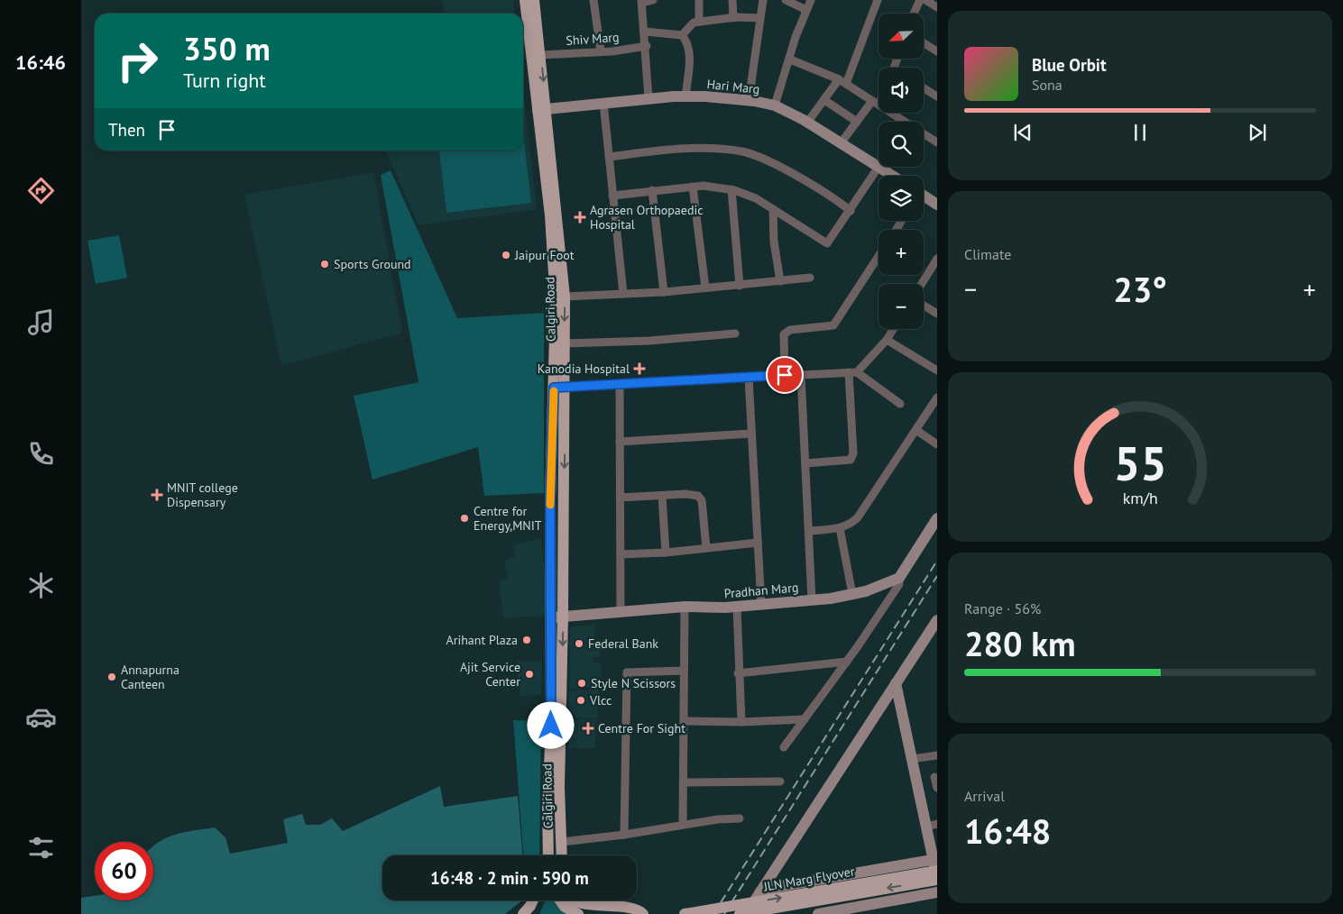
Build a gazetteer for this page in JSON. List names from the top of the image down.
{
  "streets": {
    "main road": ["Calgiri Road", "JLN Marg Flyover"],
    "street": ["Shiv Marg", "Hari Marg", "Pradhan Marg"]
  },
  "crossings": [
    ["Shiv Marg", "Calgiri Road"],
    ["Hari Marg", "Calgiri Road"],
    ["Calgiri Road", "Pradhan Marg"]
  ],
  "places": {
    "health": [
      "Agrasen Orthopaedic Hospital",
      "Kanodia Hospital",
      "MNIT college Dispensary",
      "Centre For Sight"
    ],
    "other": [
      "Jaipur Foot",
      "Sports Ground",
      "Centre for Energy,MNIT",
      "Arihant Plaza",
      "Federal Bank",
      "Ajit Service Center",
      "Annapurna Canteen",
      "Style N Scissors",
      "Vlcc"
    ]
  },
  "north": "bottom left",
  "page": {
    "tabs": "16:46",
    "map_buttons": ["+", "−"],
    "turn": ["350 m", "Turn right"],
    "song": ["Blue Orbit", "Sona"],
    "then": "Then",
    "tile": [
      "Climate",
      ["Range · 56%", "280 km"],
      ["Arrival", "16:48"]
    ],
    "heat": ["−", "23°", "+"],
    "limit": "60",
    "trip": "16:48 · 2 min · 590 m",
    "gauge": ["55", "km/h"]
  }
}
